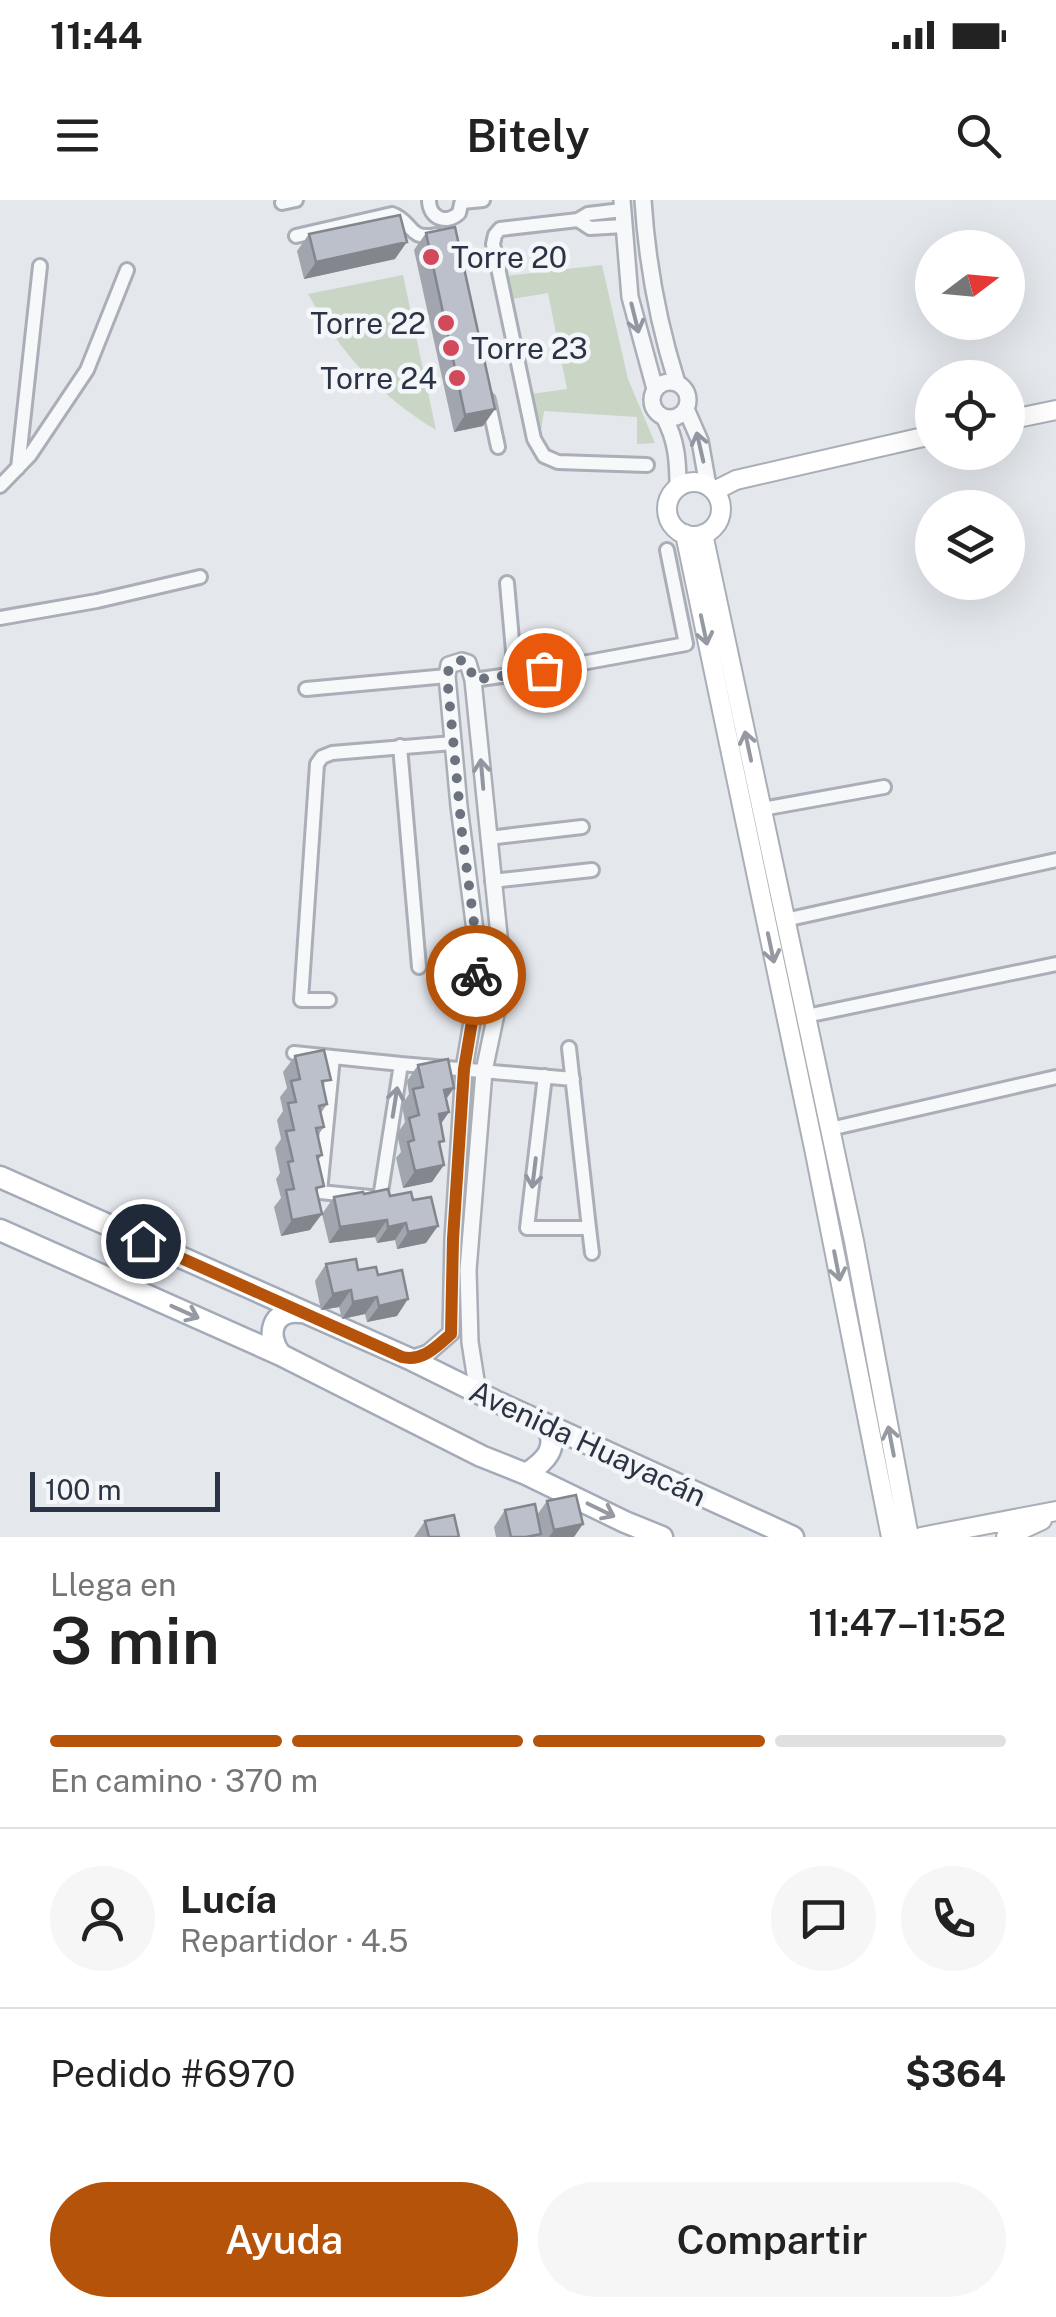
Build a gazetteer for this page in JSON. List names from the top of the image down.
{
  "streets": {
    "main road": ["Avenida Huayacán"]
  },
  "places": [
    "Torre 20",
    "Torre 22",
    "Torre 23",
    "Torre 24"
  ],
  "scale_bar": "100 m",
  "north": "right",
  "page": {
    "status": "11:44",
    "header": "Bitely",
    "scale": "100 m",
    "heading": ["3 min", "Llega en", "11:47–11:52"],
    "panel": [
      "Lucía",
      "Repartidor · 4.5",
      "Pedido #6970",
      "$364"
    ],
    "bar": "En camino · 370 m",
    "buttons": ["Ayuda", "Compartir"]
  }
}
